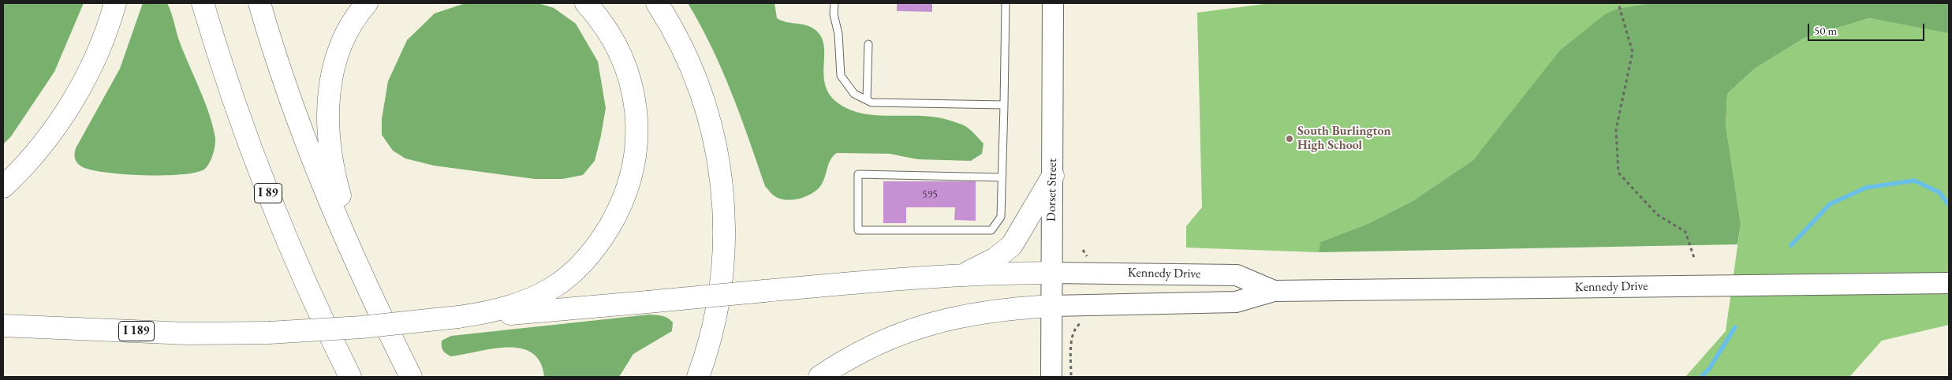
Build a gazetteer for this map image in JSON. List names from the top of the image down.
{
  "streets": {
    "highway": ["I 89", "I 189"],
    "main road": ["Dorset Street", "Kennedy Drive"]
  },
  "crossings": [
    ["Dorset Street", "Kennedy Drive"]
  ],
  "places": ["South Burlington High School"],
  "house_numbers": ["595"],
  "scale_bar": "50 m"
}
